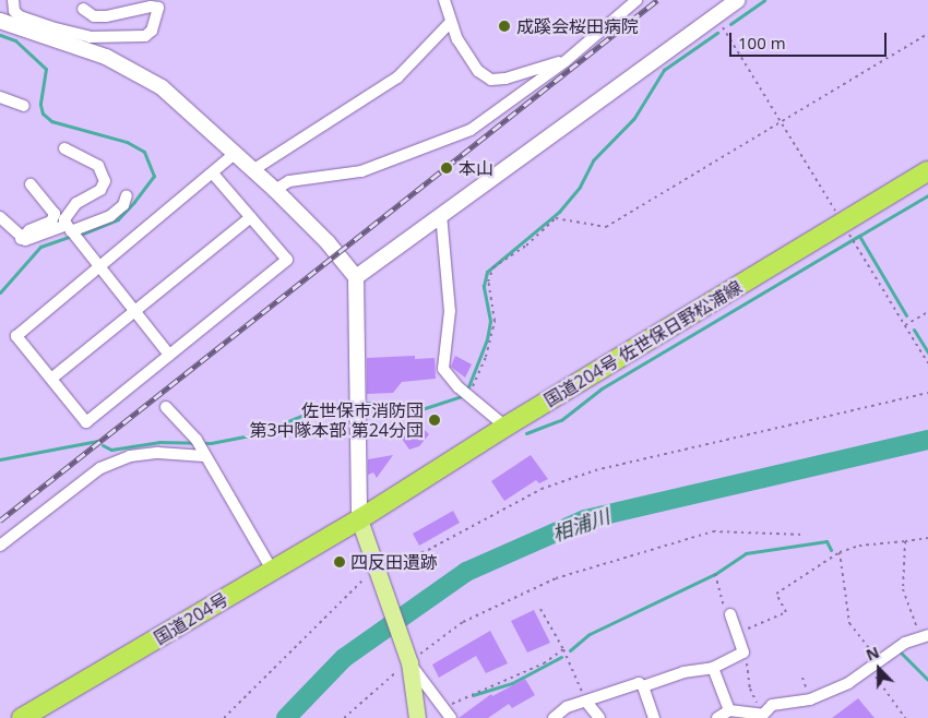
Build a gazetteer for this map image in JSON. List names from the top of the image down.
{
  "streets": {
    "highway": ["国道204号 佐世保日野松浦線", "国道204号"]
  },
  "crossings": [
    ["国道204号 佐世保日野松浦線", "国道204号"]
  ],
  "water": ["相浦川"],
  "places": [
    "成蹊会桜田病院",
    "本山",
    "佐世保市消防団 第3中隊本部 第24分団",
    "四反田遺跡"
  ],
  "scale_bar": "100 m",
  "north": "top"
}
